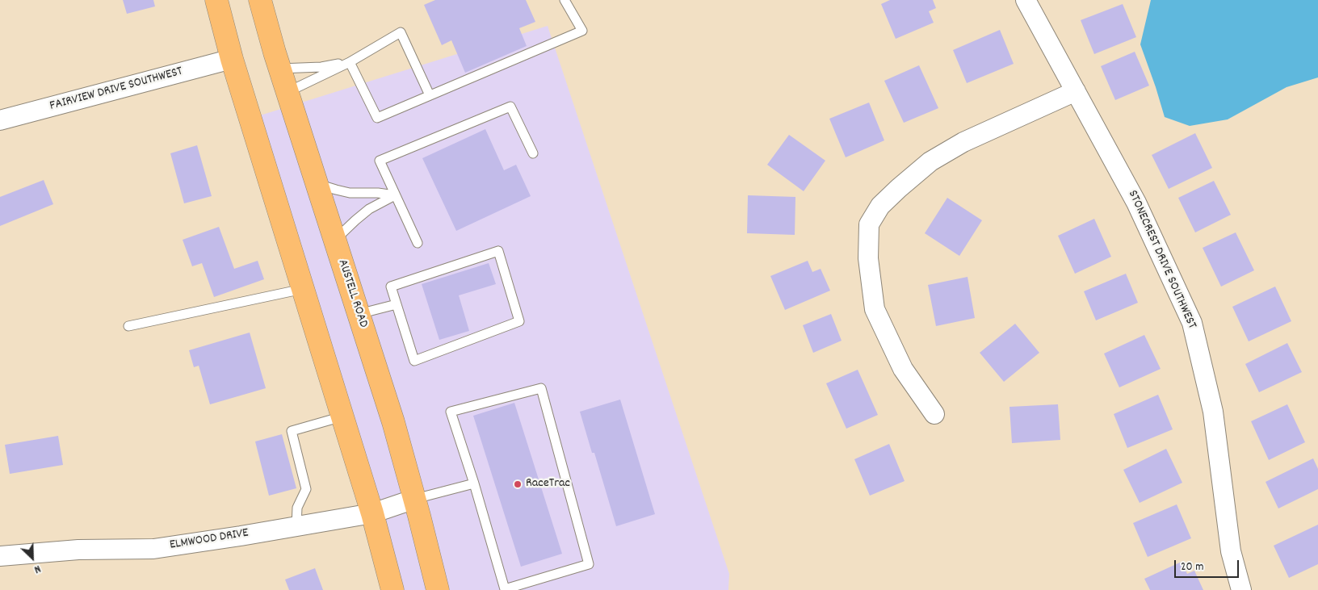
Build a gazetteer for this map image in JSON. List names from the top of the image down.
{
  "streets": {
    "main road": ["AUSTELL ROAD"],
    "street": ["FAIRVIEW DRIVE SOUTHWEST", "STONECREST DRIVE SOUTHWEST", "ELMWOOD DRIVE"]
  },
  "crossings": [
    ["AUSTELL ROAD", "ELMWOOD DRIVE"]
  ],
  "places": ["RaceTrac"],
  "scale_bar": "20 m",
  "north": "bottom right"
}
